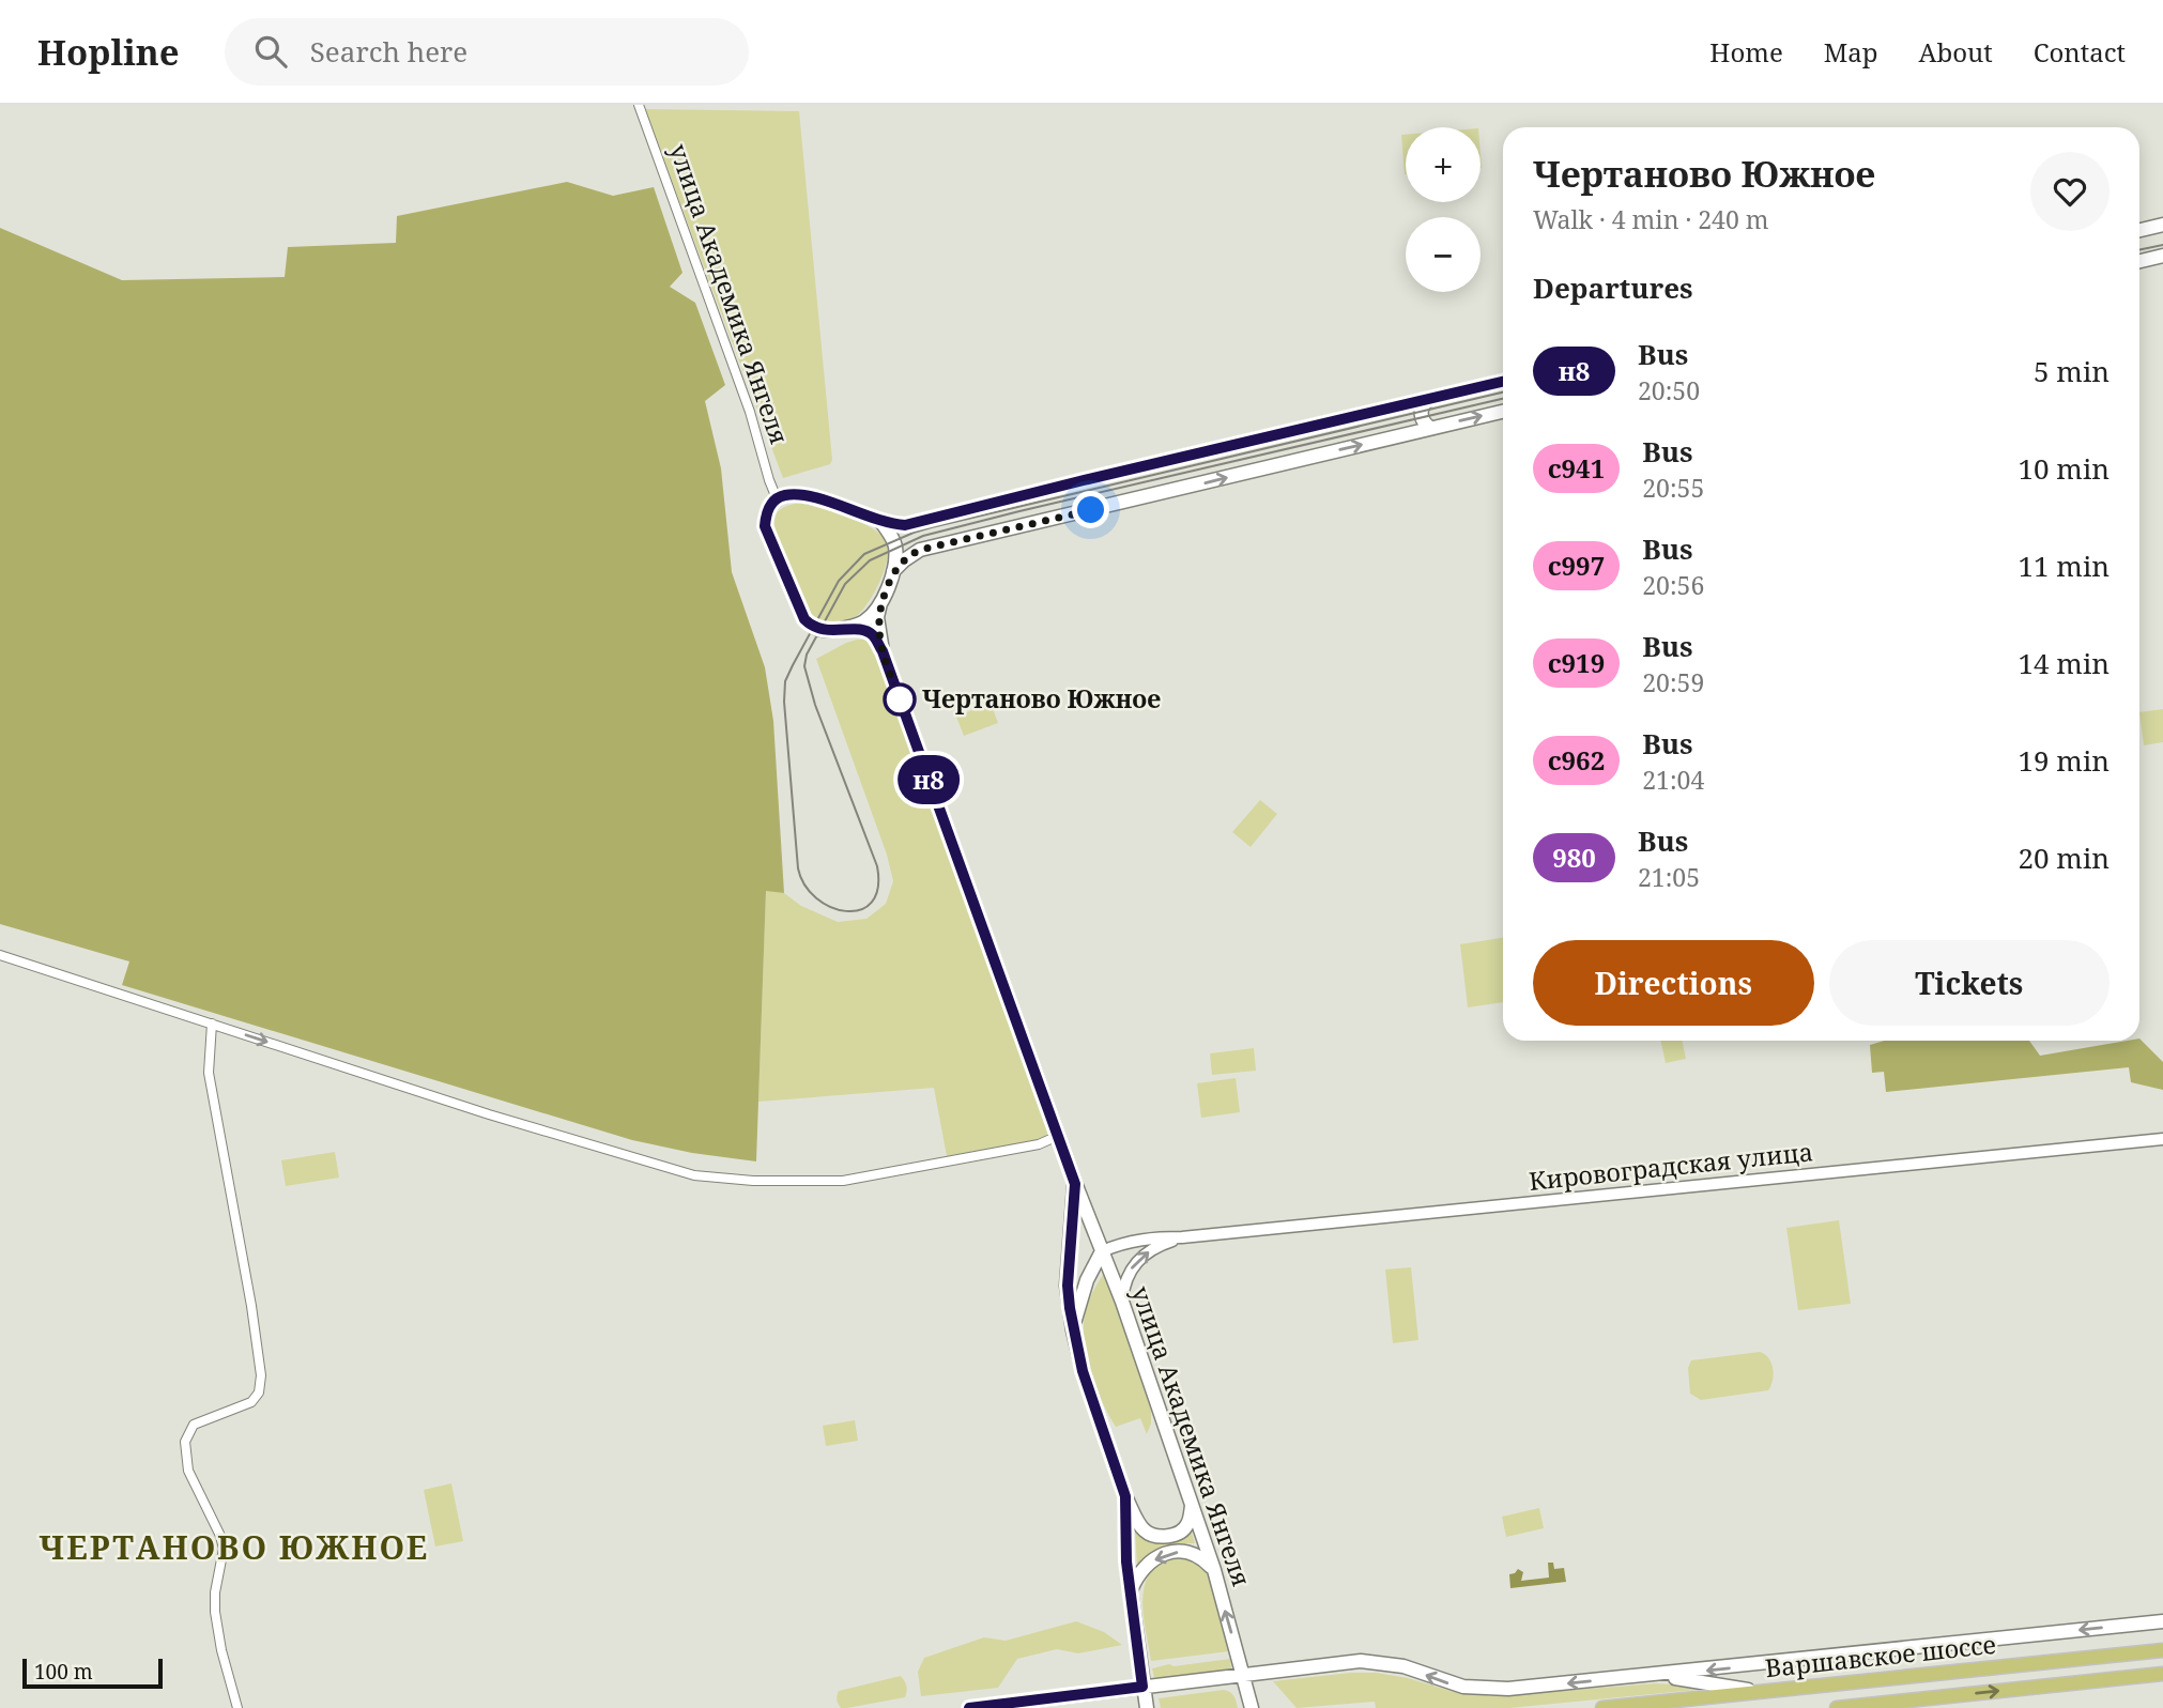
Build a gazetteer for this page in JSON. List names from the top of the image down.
{
  "streets": {
    "main road": ["улица Академика Янгеля", "Варшавское шоссе"],
    "street": ["Кировоградская улица"]
  },
  "crossings": [
    ["улица Академика Янгеля", "Кировоградская улица"]
  ],
  "districts": ["ЧЕРТАНОВО ЮЖНОЕ"],
  "places": ["Чертаново Южное"],
  "lines": ["bus line н8"],
  "scale_bar": "100 m",
  "page": {
    "header": "Hopline",
    "search": "Search here",
    "nav": [
      "Home",
      "Map",
      "About",
      "Contact"
    ],
    "on_map": "н8",
    "map_buttons": ["+", "−"],
    "heading": [
      ["Чертаново Южное", "Walk · 4 min · 240 m"],
      "Departures"
    ],
    "list": [
      {
        "mark": "н8",
        "name": "Bus",
        "note": "20:50",
        "value": "5 min"
      },
      {
        "mark": "с941",
        "name": "Bus",
        "note": "20:55",
        "value": "10 min"
      },
      {
        "mark": "с997",
        "name": "Bus",
        "note": "20:56",
        "value": "11 min"
      },
      {
        "mark": "с919",
        "name": "Bus",
        "note": "20:59",
        "value": "14 min"
      },
      {
        "mark": "с962",
        "name": "Bus",
        "note": "21:04",
        "value": "19 min"
      },
      {
        "mark": "980",
        "name": "Bus",
        "note": "21:05",
        "value": "20 min"
      }
    ],
    "buttons": ["Directions", "Tickets"],
    "scale": "100 m"
  }
}
